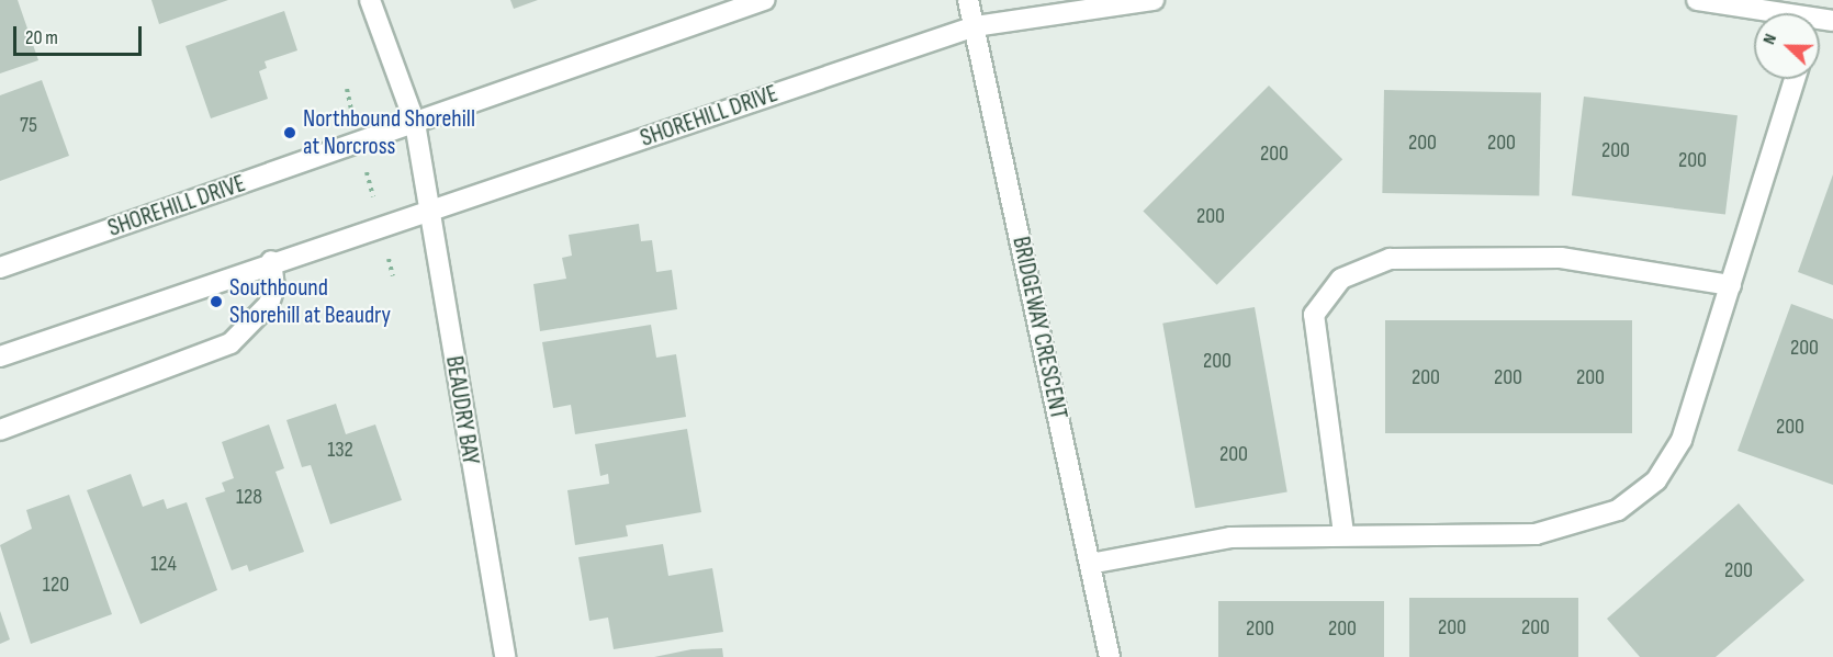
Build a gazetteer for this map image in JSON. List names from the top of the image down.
{
  "streets": {
    "street": ["SHOREHILL DRIVE", "BRIDGEWAY CRESCENT", "BEAUDRY BAY"]
  },
  "crossings": [
    ["SHOREHILL DRIVE", "BRIDGEWAY CRESCENT"],
    ["SHOREHILL DRIVE", "BEAUDRY BAY"]
  ],
  "places": ["Northbound Shorehill at Norcross", "Southbound Shorehill at Beaudry"],
  "house_numbers": [
    "75",
    "200",
    "200",
    "200",
    "200",
    "200",
    "200",
    "200",
    "200",
    "200",
    "200",
    "200",
    "200",
    "132",
    "200",
    "128",
    "124",
    "200",
    "120",
    "200",
    "200",
    "200",
    "200"
  ],
  "scale_bar": "20 m",
  "north": "left"
}
